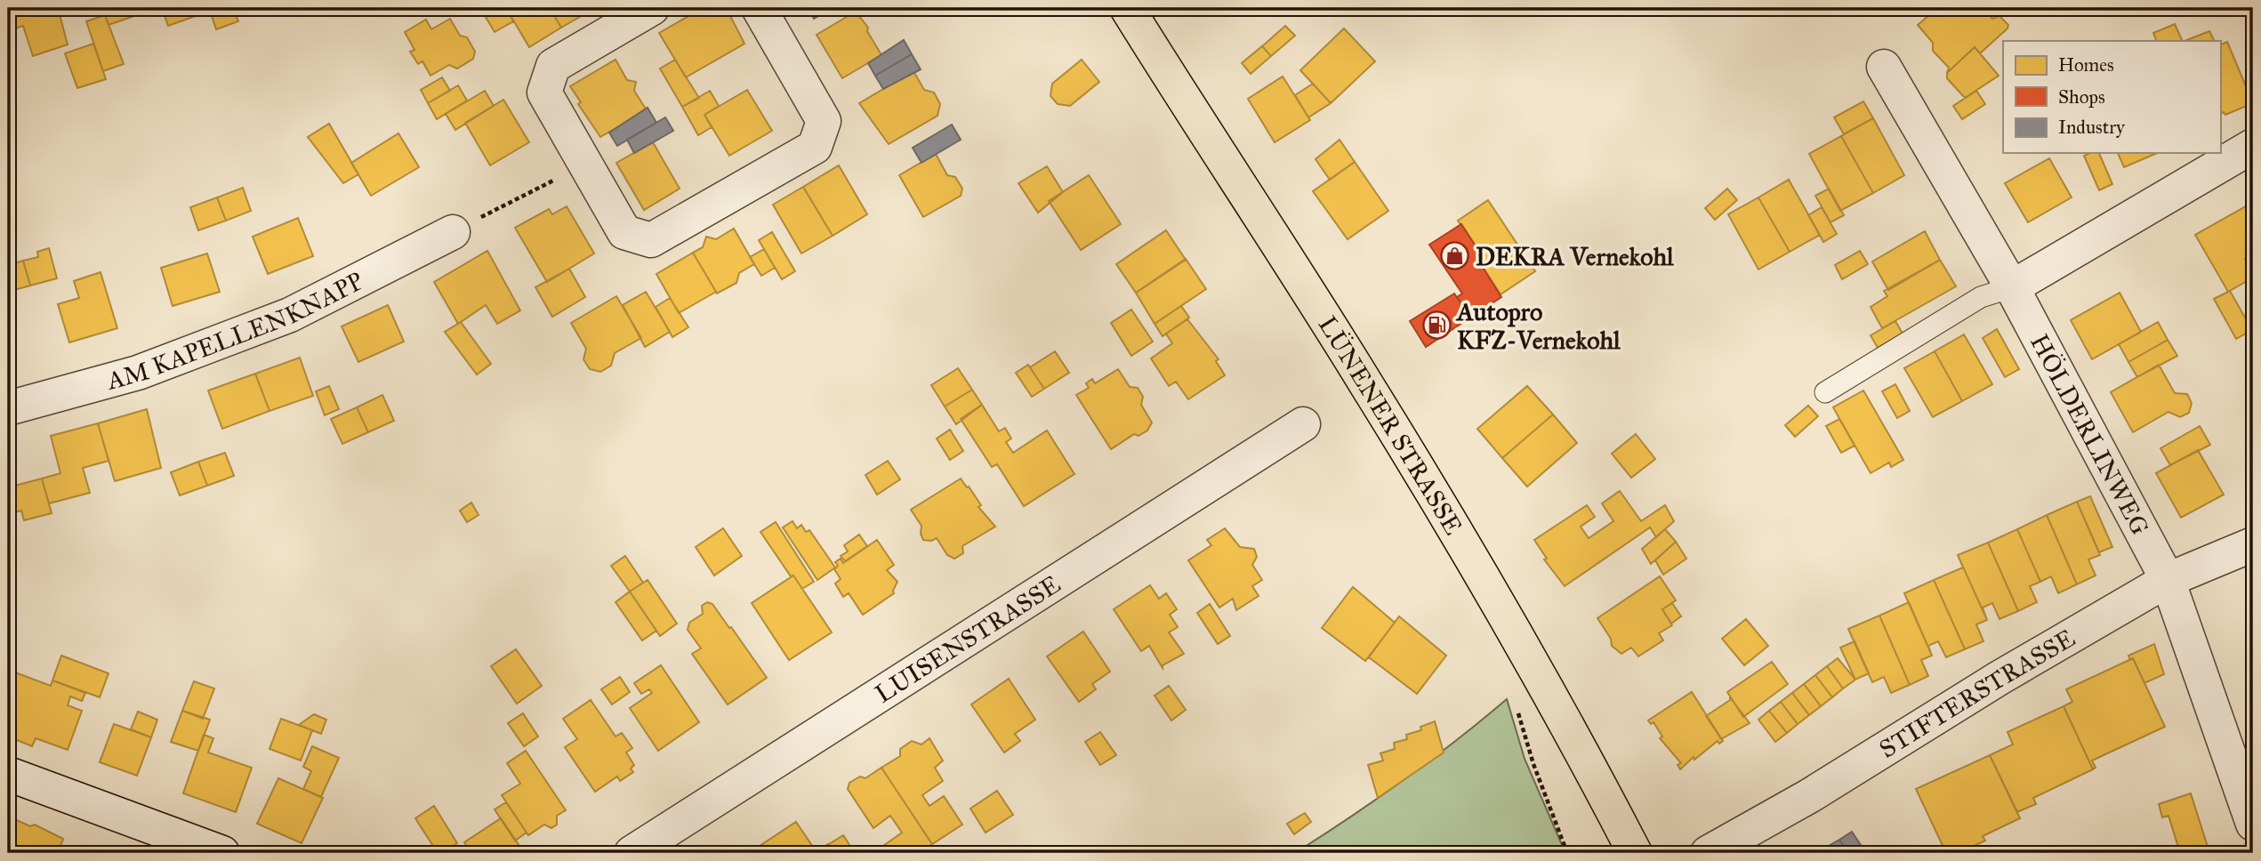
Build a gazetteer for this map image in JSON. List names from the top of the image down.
{
  "streets": {
    "main road": ["LÜNENER STRASSE"],
    "street": [
      "AM KAPELLENKNAPP",
      "HÖLDERLINWEG",
      "LUISENSTRASSE",
      "STIFTERSTRASSE"
    ]
  },
  "crossings": [
    ["HÖLDERLINWEG", "STIFTERSTRASSE"]
  ],
  "places": {
    "shop": ["DEKRA Vernekohl"],
    "fuel station": ["Autopro KFZ-Vernekohl"]
  },
  "legend": ["Homes", "Shops", "Industry"]
}
